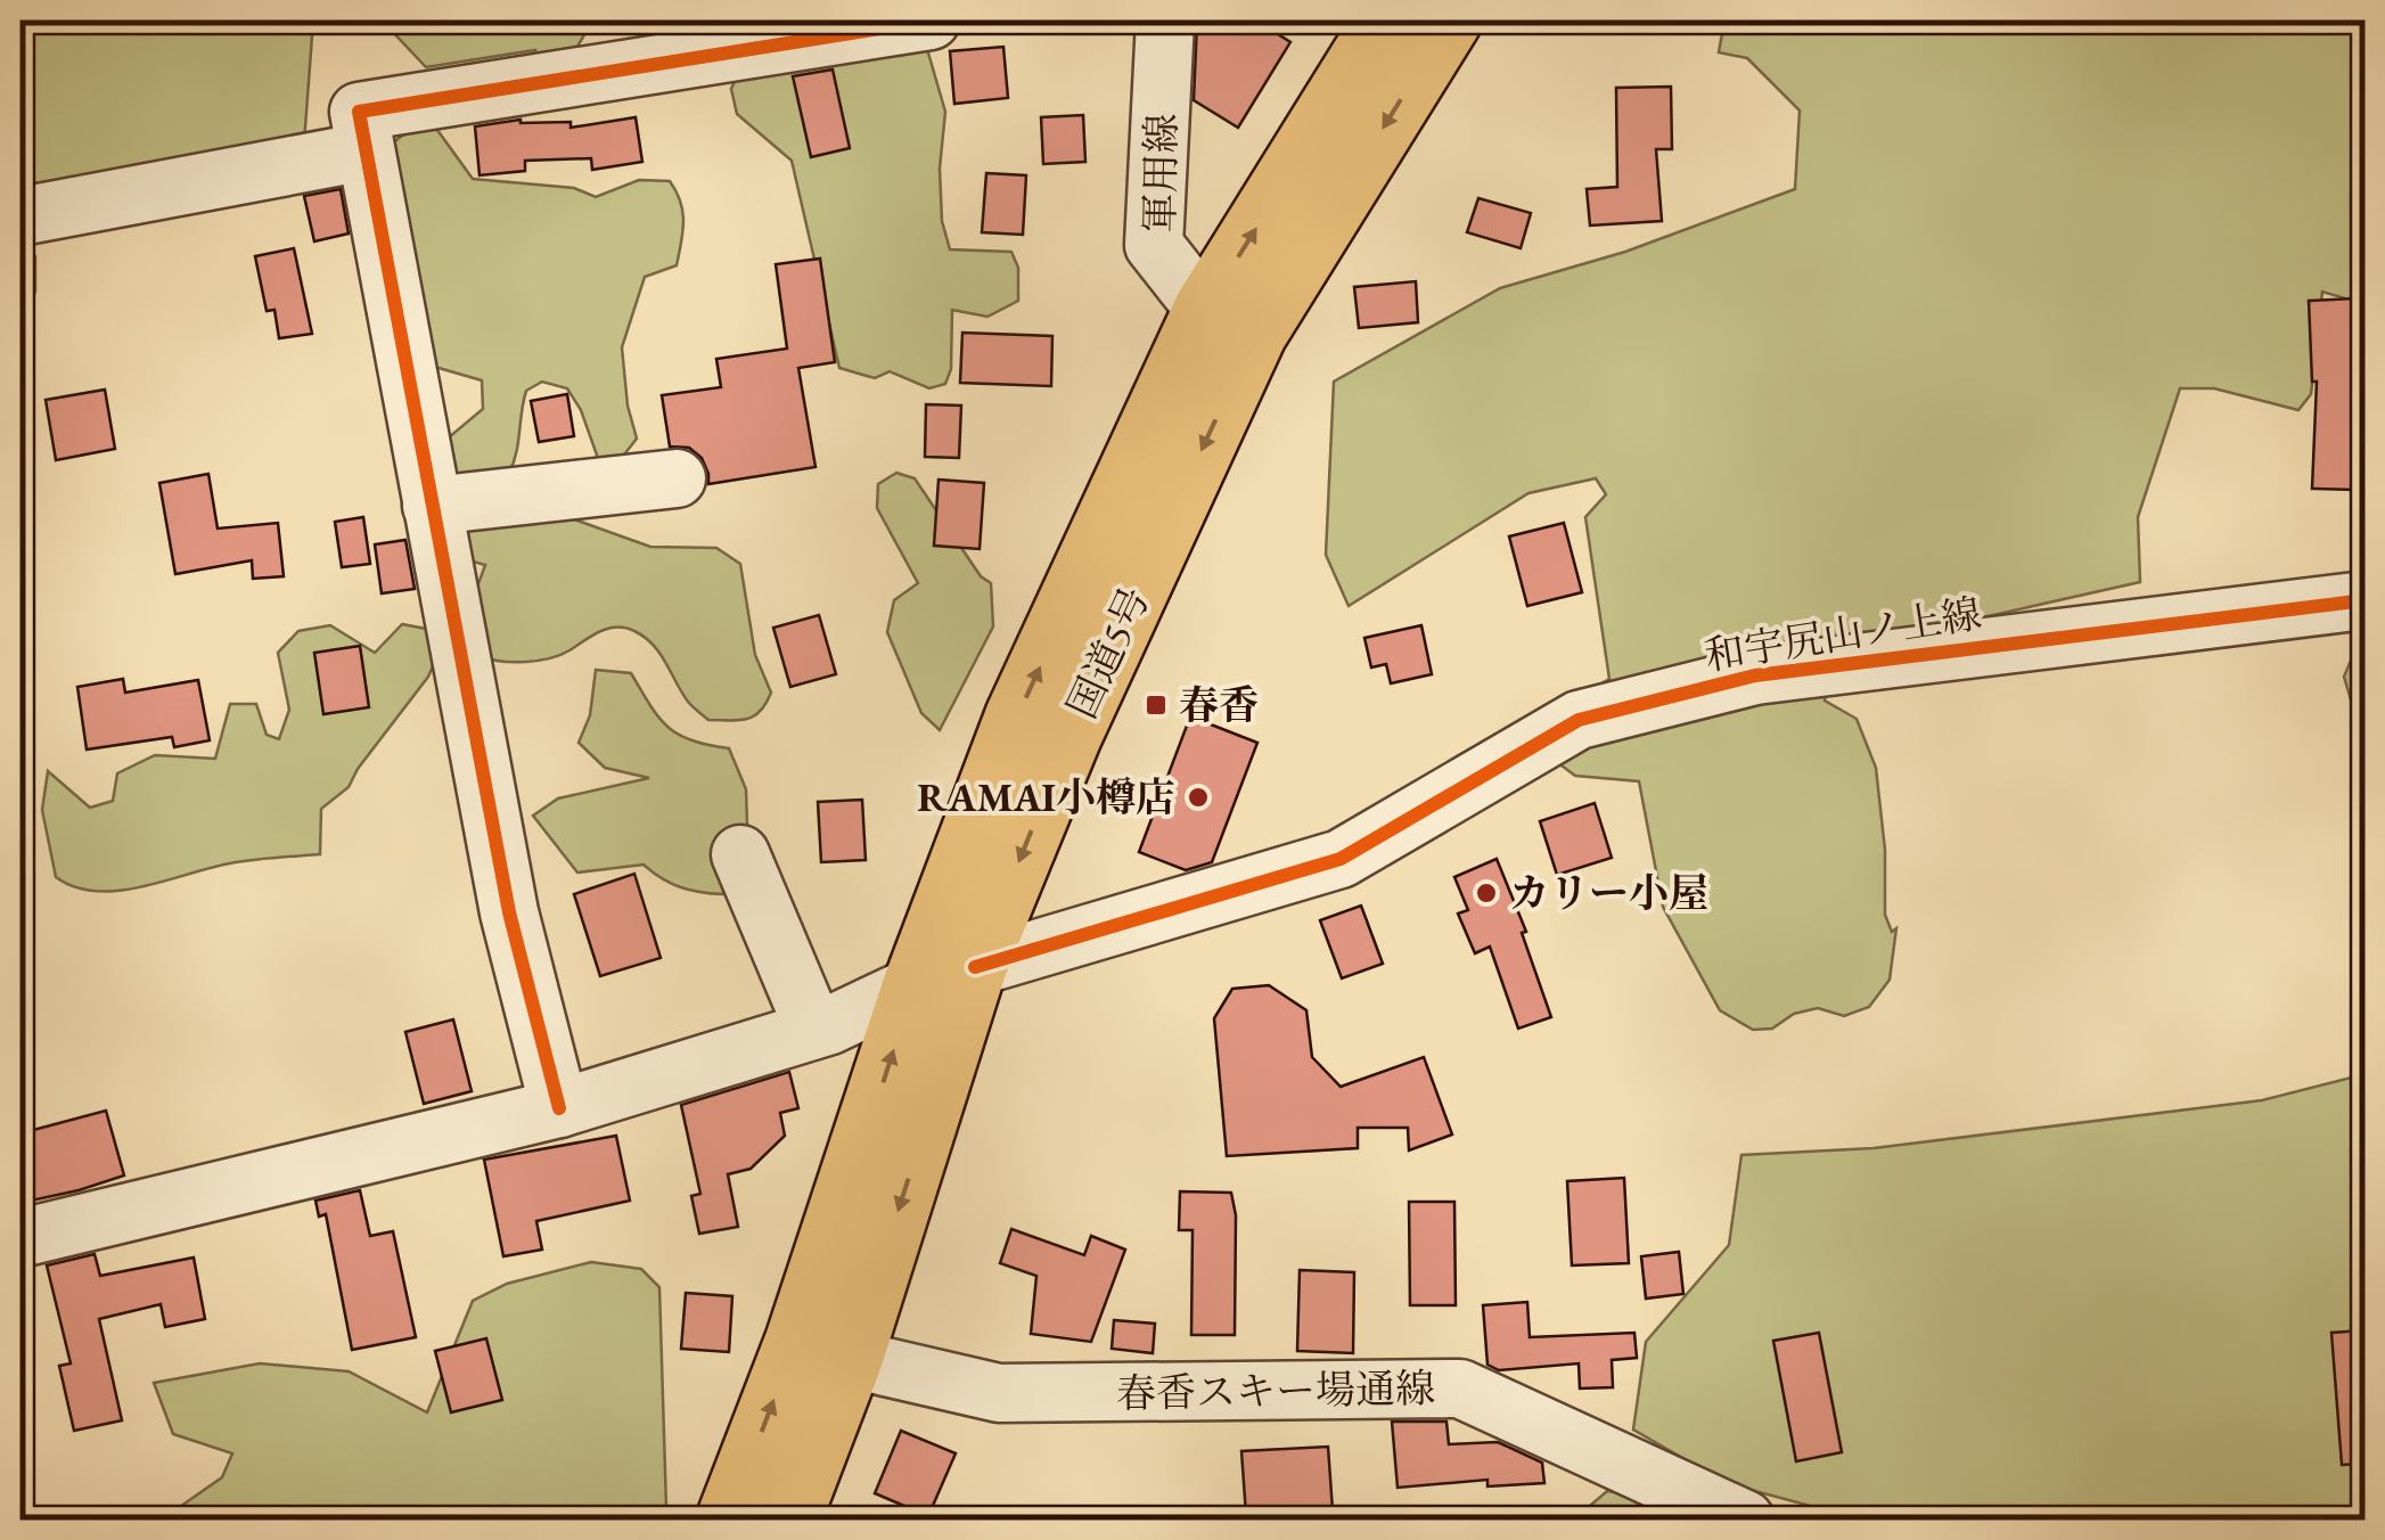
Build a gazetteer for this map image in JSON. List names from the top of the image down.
{
  "streets": {
    "highway": ["国道5号"],
    "street": ["軍用線", "和宇尻山ノ上線", "春香スキー場通線"]
  },
  "crossings": [
    ["軍用線", "国道5号"],
    ["和宇尻山ノ上線", "国道5号"],
    ["国道5号", "春香スキー場通線"]
  ],
  "places": {
    "transit": ["春香"],
    "other": ["RAMAI小樽店", "カリー小屋"]
  }
}
